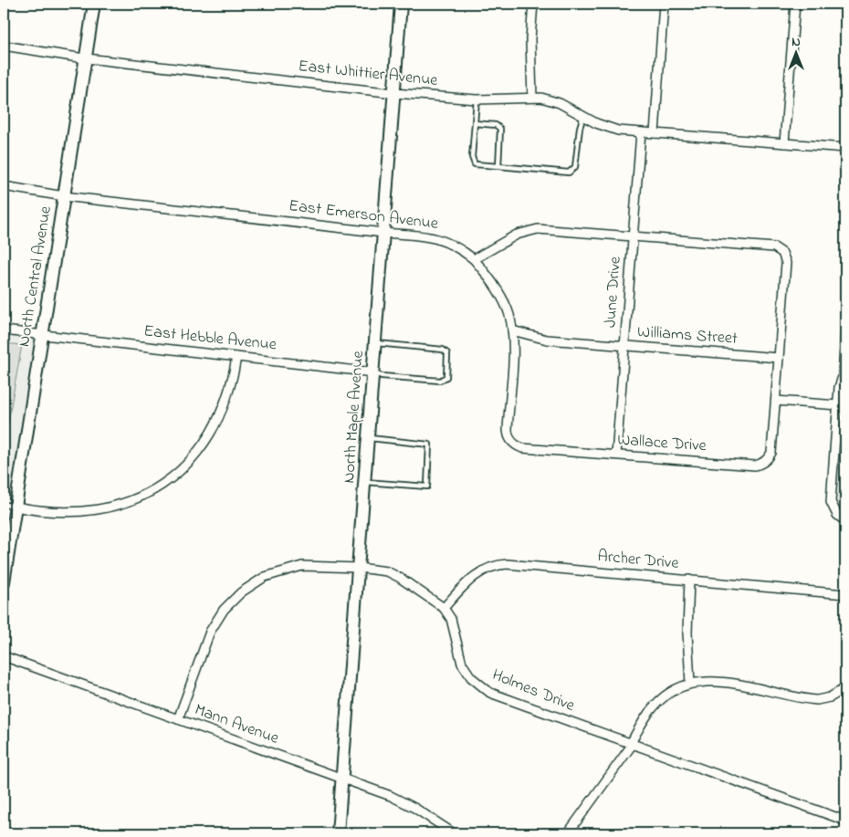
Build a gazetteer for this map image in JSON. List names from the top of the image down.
{
  "streets": {
    "main road": ["North Central Avenue", "North Maple Avenue"],
    "street": [
      "East Whittier Avenue",
      "East Emerson Avenue",
      "June Drive",
      "Williams Street",
      "East Hebble Avenue",
      "Wallace Drive",
      "Archer Drive",
      "Holmes Drive",
      "Mann Avenue"
    ]
  },
  "crossings": [
    ["East Whittier Avenue", "North Central Avenue"],
    ["East Whittier Avenue", "June Drive"],
    ["East Whittier Avenue", "North Maple Avenue"],
    ["East Emerson Avenue", "North Central Avenue"],
    ["East Emerson Avenue", "North Maple Avenue"],
    ["East Emerson Avenue", "Wallace Drive"],
    ["North Central Avenue", "East Hebble Avenue"],
    ["June Drive", "Williams Street"],
    ["June Drive", "Wallace Drive"],
    ["Williams Street", "Wallace Drive"],
    ["East Hebble Avenue", "North Maple Avenue"],
    ["North Maple Avenue", "Mann Avenue"],
    ["Archer Drive", "Holmes Drive"]
  ],
  "north": "top"
}
